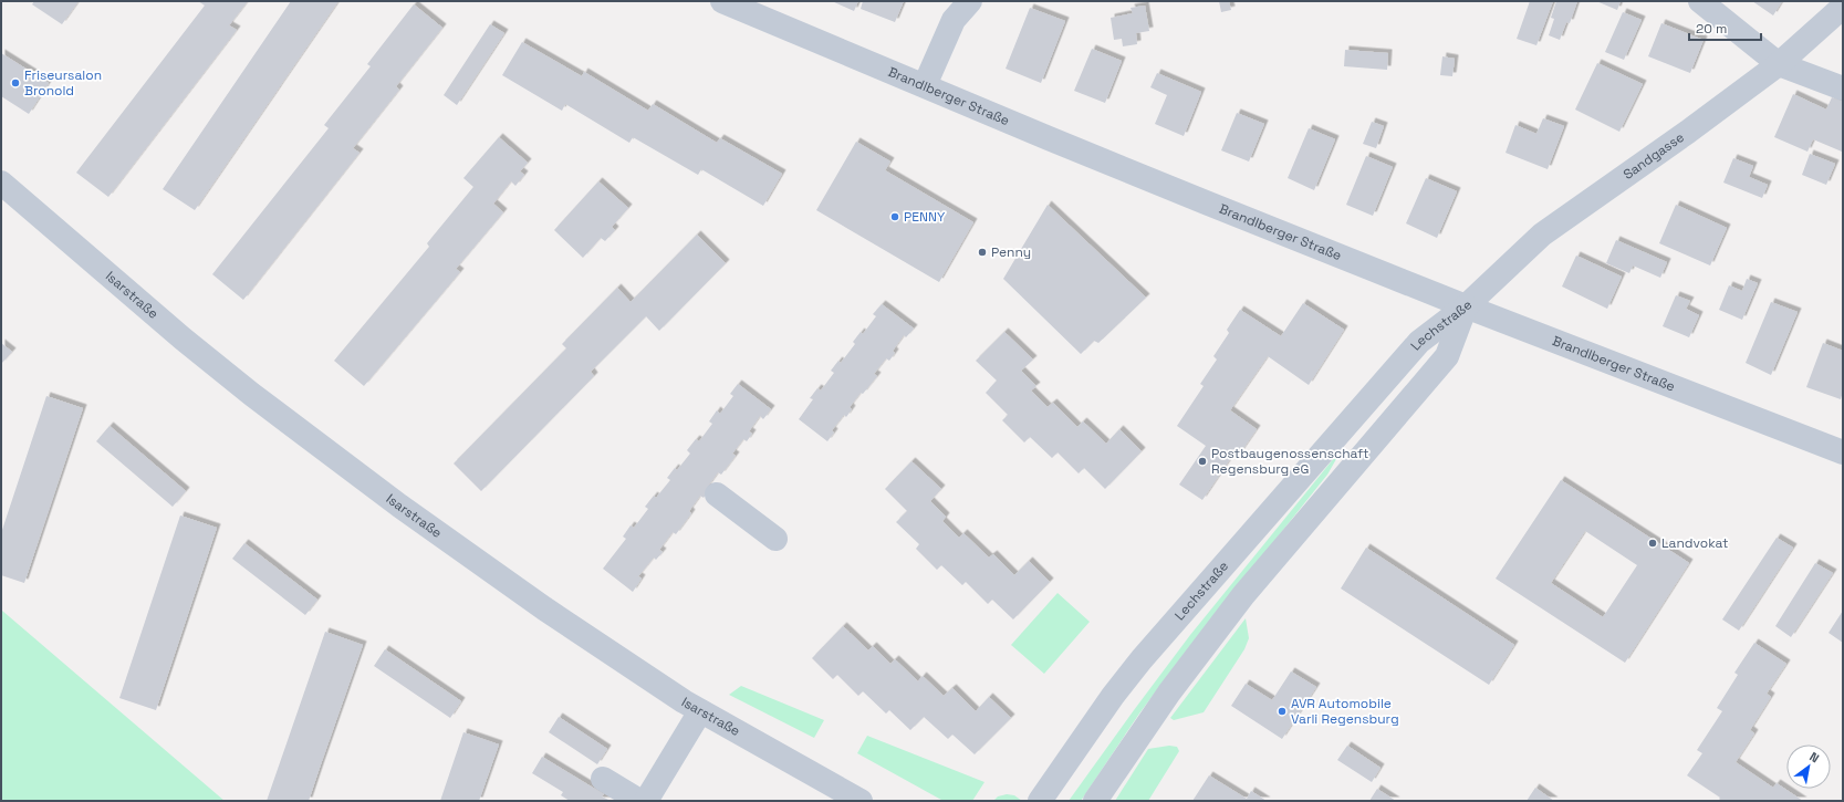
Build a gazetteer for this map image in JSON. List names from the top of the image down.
{
  "streets": {
    "street": [
      "Brandlberger Straße",
      "Sandgasse",
      "Isarstraße",
      "Lechstraße"
    ]
  },
  "crossings": [
    ["Brandlberger Straße", "Sandgasse"],
    ["Brandlberger Straße", "Lechstraße"],
    ["Sandgasse", "Lechstraße"]
  ],
  "places": [
    "Friseursalon Bronold",
    "PENNY",
    "Penny",
    "Postbaugenossenschaft Regensburg eG",
    "Landvokat",
    "AVR Automobile Varli Regensburg"
  ],
  "scale_bar": "20 m",
  "north": "top right"
}
